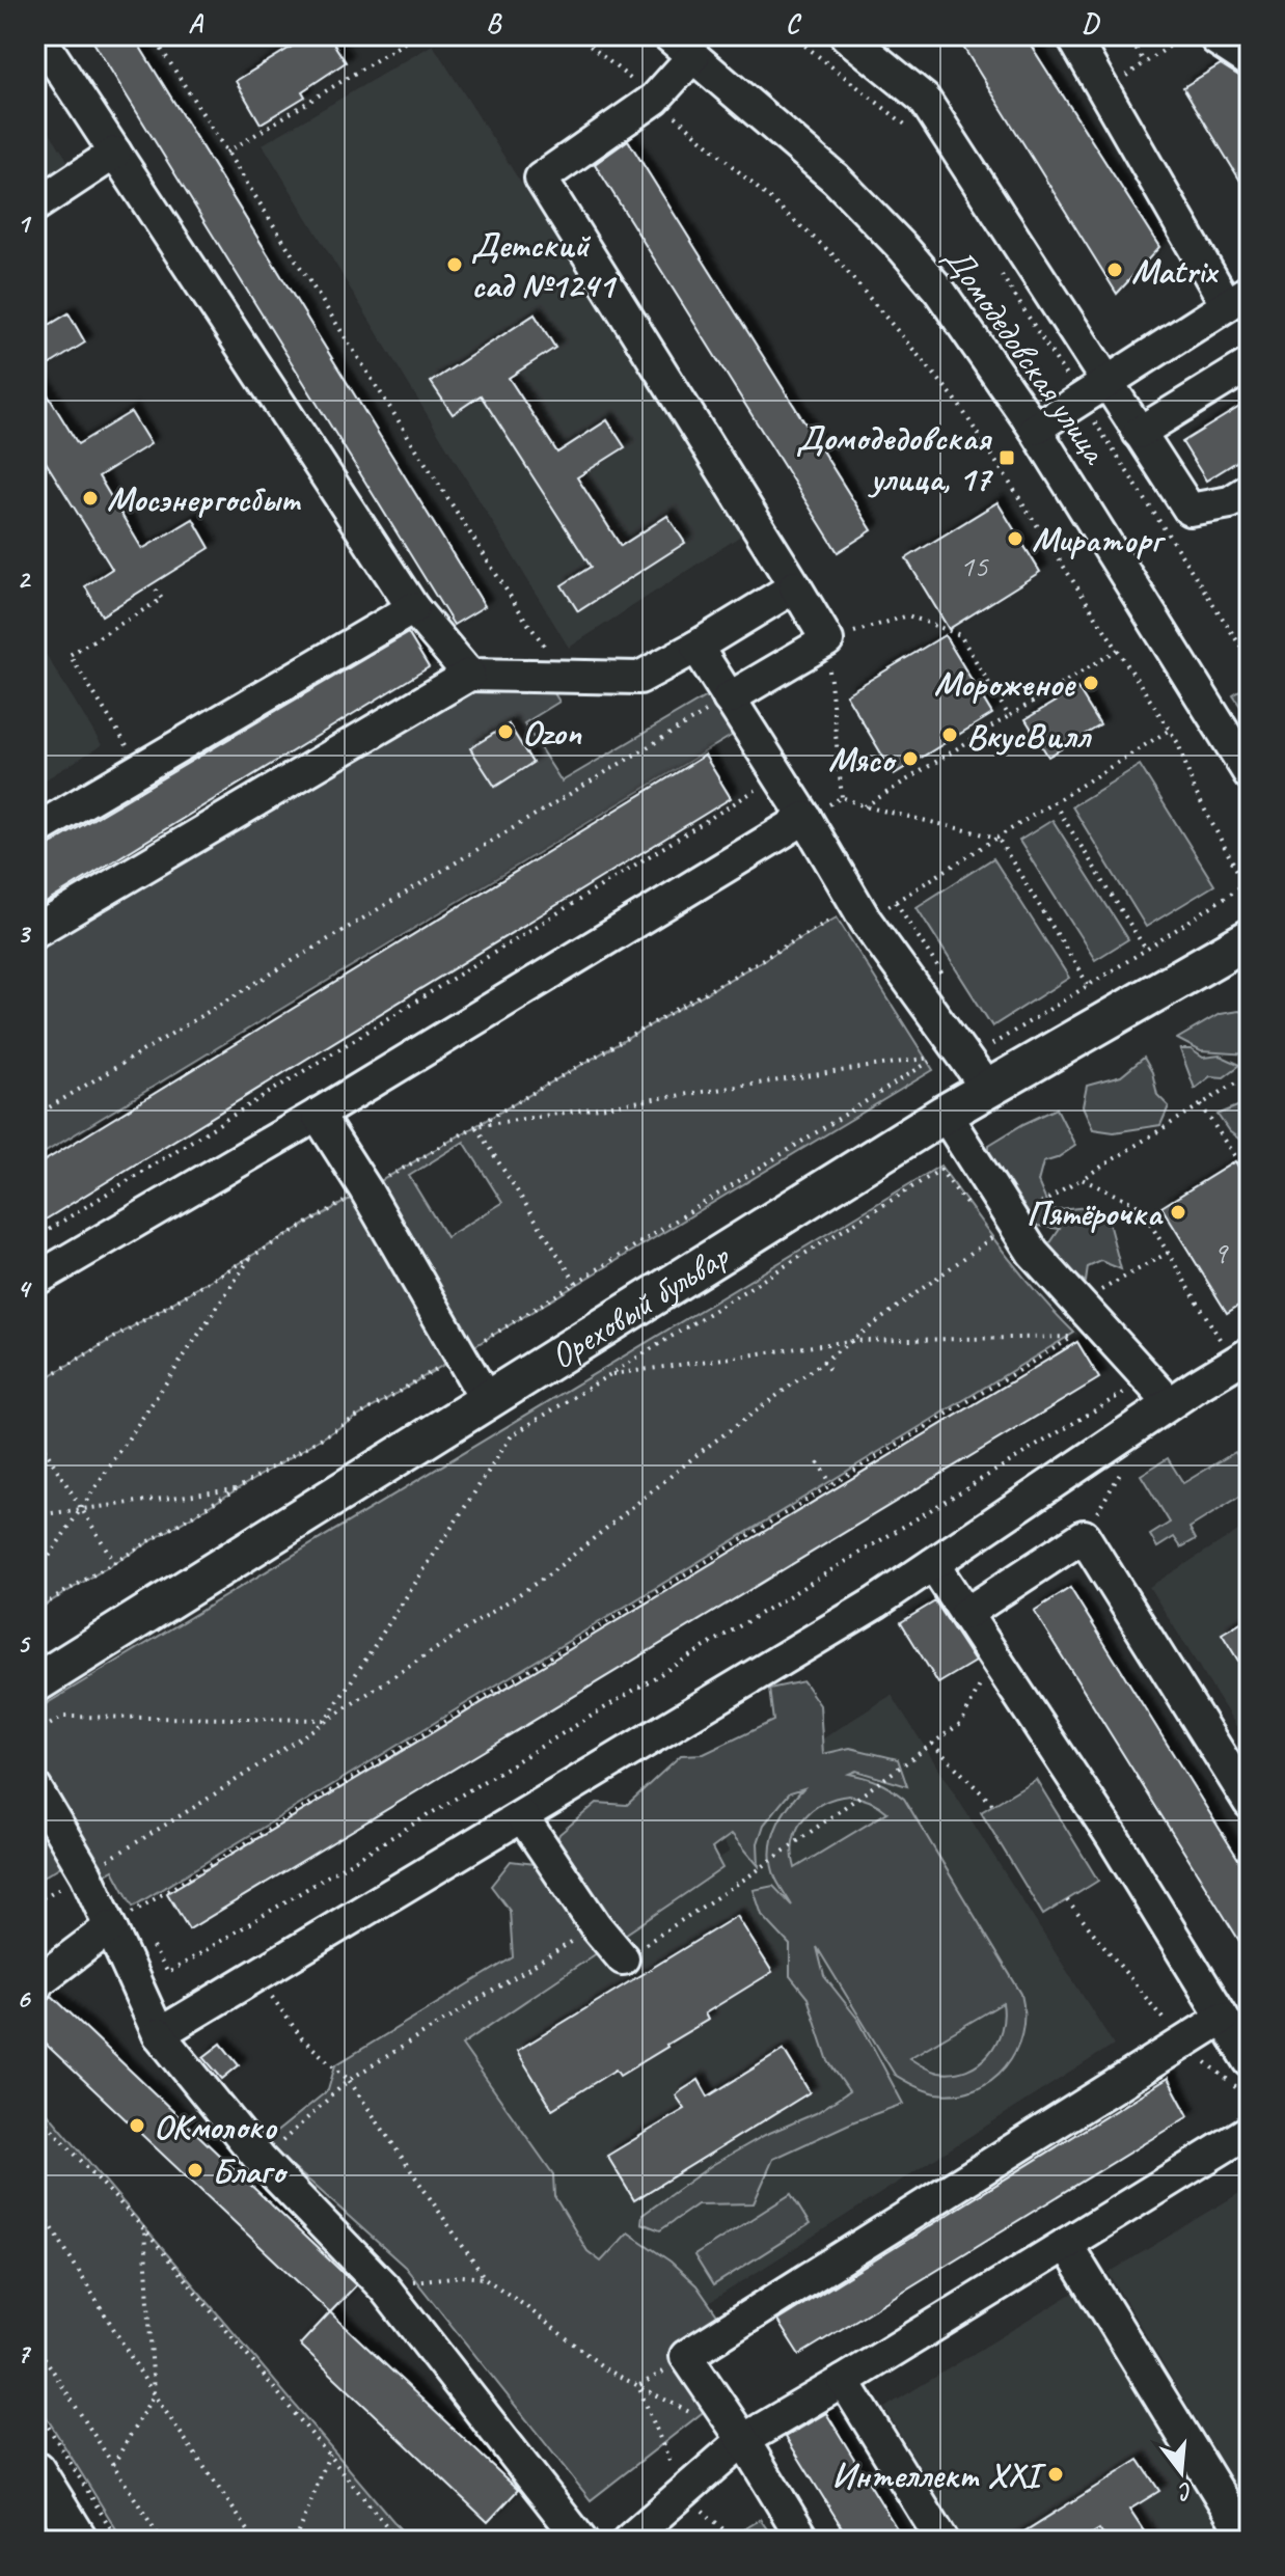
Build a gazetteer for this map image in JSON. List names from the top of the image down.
{
  "streets": {
    "main road": ["Ореховый бульвар"],
    "street": ["Домодедовская улица"]
  },
  "places": {
    "other": [
      "Детский сад №1241",
      "Matrix",
      "Мосэнергосбыт",
      "Мираторг",
      "Мороженое",
      "Ozon",
      "ВкусВилл",
      "Мясо",
      "Пятёрочка",
      "ОКмолоко",
      "Благо",
      "Интеллект XXI"
    ],
    "transit": ["Домодедовская улица, 17"]
  },
  "house_numbers": ["15", "9"],
  "north": "bottom",
  "grid": {
    "columns": [
      "A",
      "B",
      "C",
      "D"
    ],
    "rows": [
      "1",
      "2",
      "3",
      "4",
      "5",
      "6",
      "7"
    ]
  }
}
